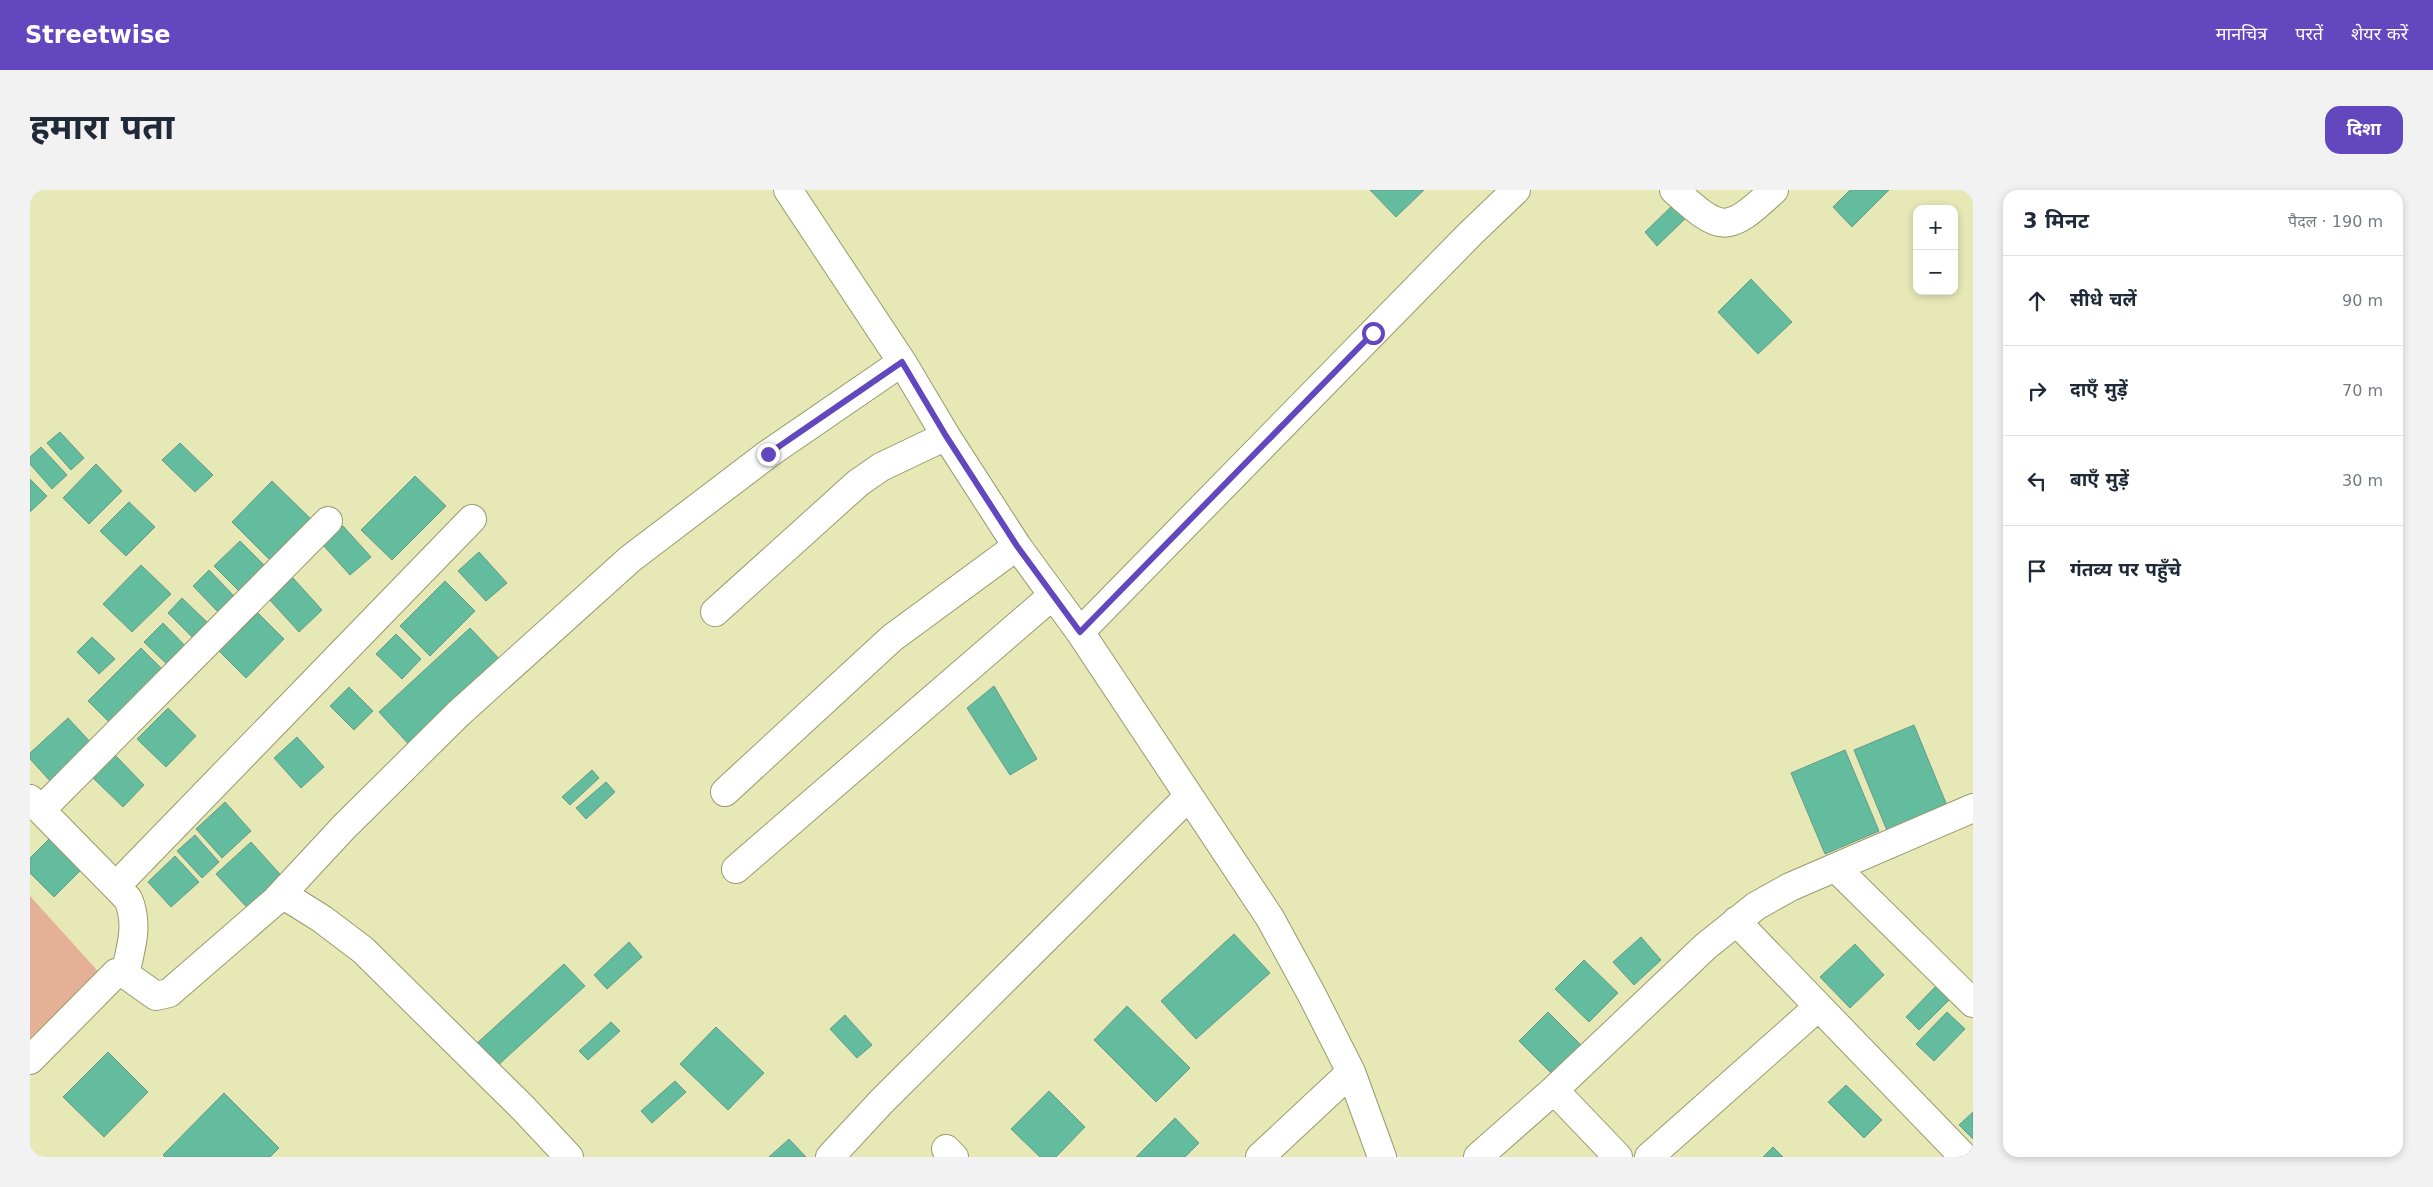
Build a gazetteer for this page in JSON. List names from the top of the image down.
{
  "page": {
    "header": "Streetwise",
    "nav": ["मानचित्र", "परतें", "शेयर करें"],
    "buttons": "दिशा",
    "title": "हमारा पता",
    "heading": ["3 मिनट", "पैदल · 190 m"],
    "map_buttons": ["+", "−"],
    "list": [
      ["सीधे चलें", "90 m"],
      ["दाएँ मुड़ें", "70 m"],
      ["बाएँ मुड़ें", "30 m"],
      "गंतव्य पर पहुँचे"
    ]
  }
}
